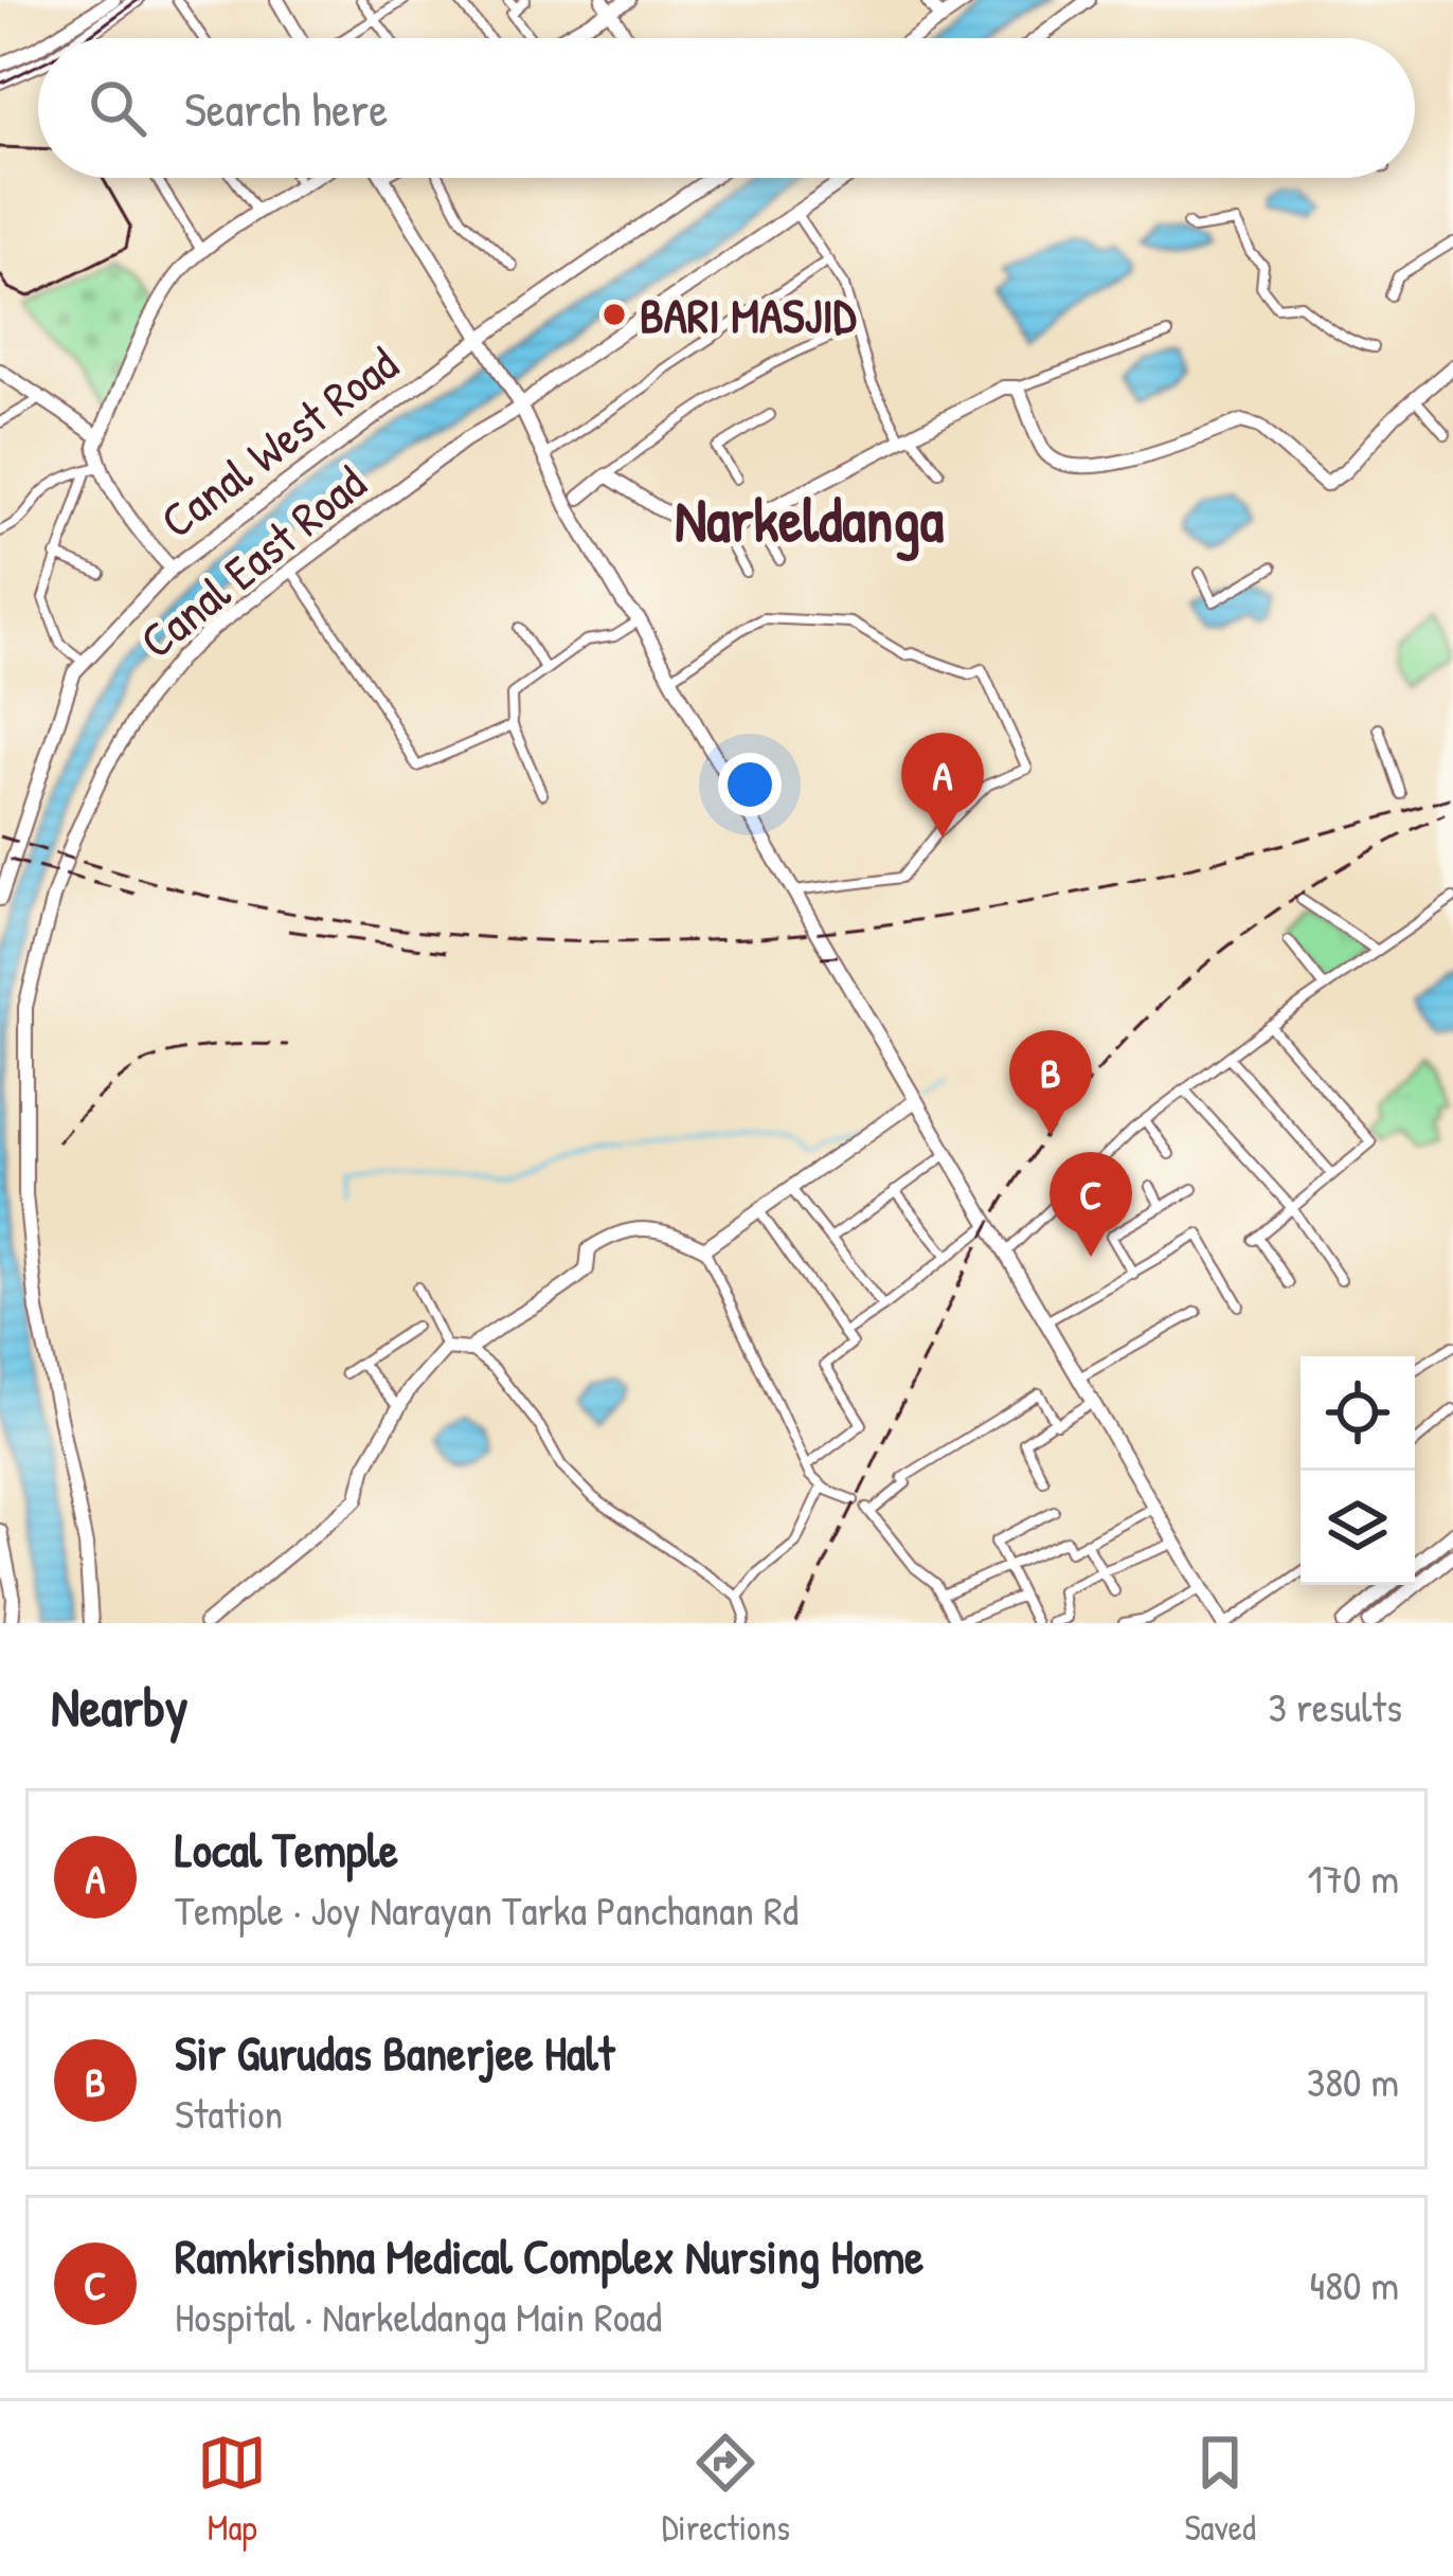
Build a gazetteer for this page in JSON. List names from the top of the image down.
{
  "streets": {
    "main road": ["Canal West Road", "Canal East Road"]
  },
  "districts": ["Narkeldanga"],
  "places": ["BARI MASJID"],
  "page": {
    "search": "Search here",
    "pins": ["A", "B", "C"],
    "heading": ["Nearby", "3 results"],
    "list": [
      {
        "mark": "A",
        "name": "Local Temple",
        "note": "Temple · Joy Narayan Tarka Panchanan Rd",
        "value": "170 m"
      },
      {
        "mark": "B",
        "name": "Sir Gurudas Banerjee Halt",
        "note": "Station",
        "value": "380 m"
      },
      {
        "mark": "C",
        "name": "Ramkrishna Medical Complex Nursing Home",
        "note": "Hospital · Narkeldanga Main Road",
        "value": "480 m"
      }
    ],
    "nav": ["Map", "Directions", "Saved"]
  }
}
